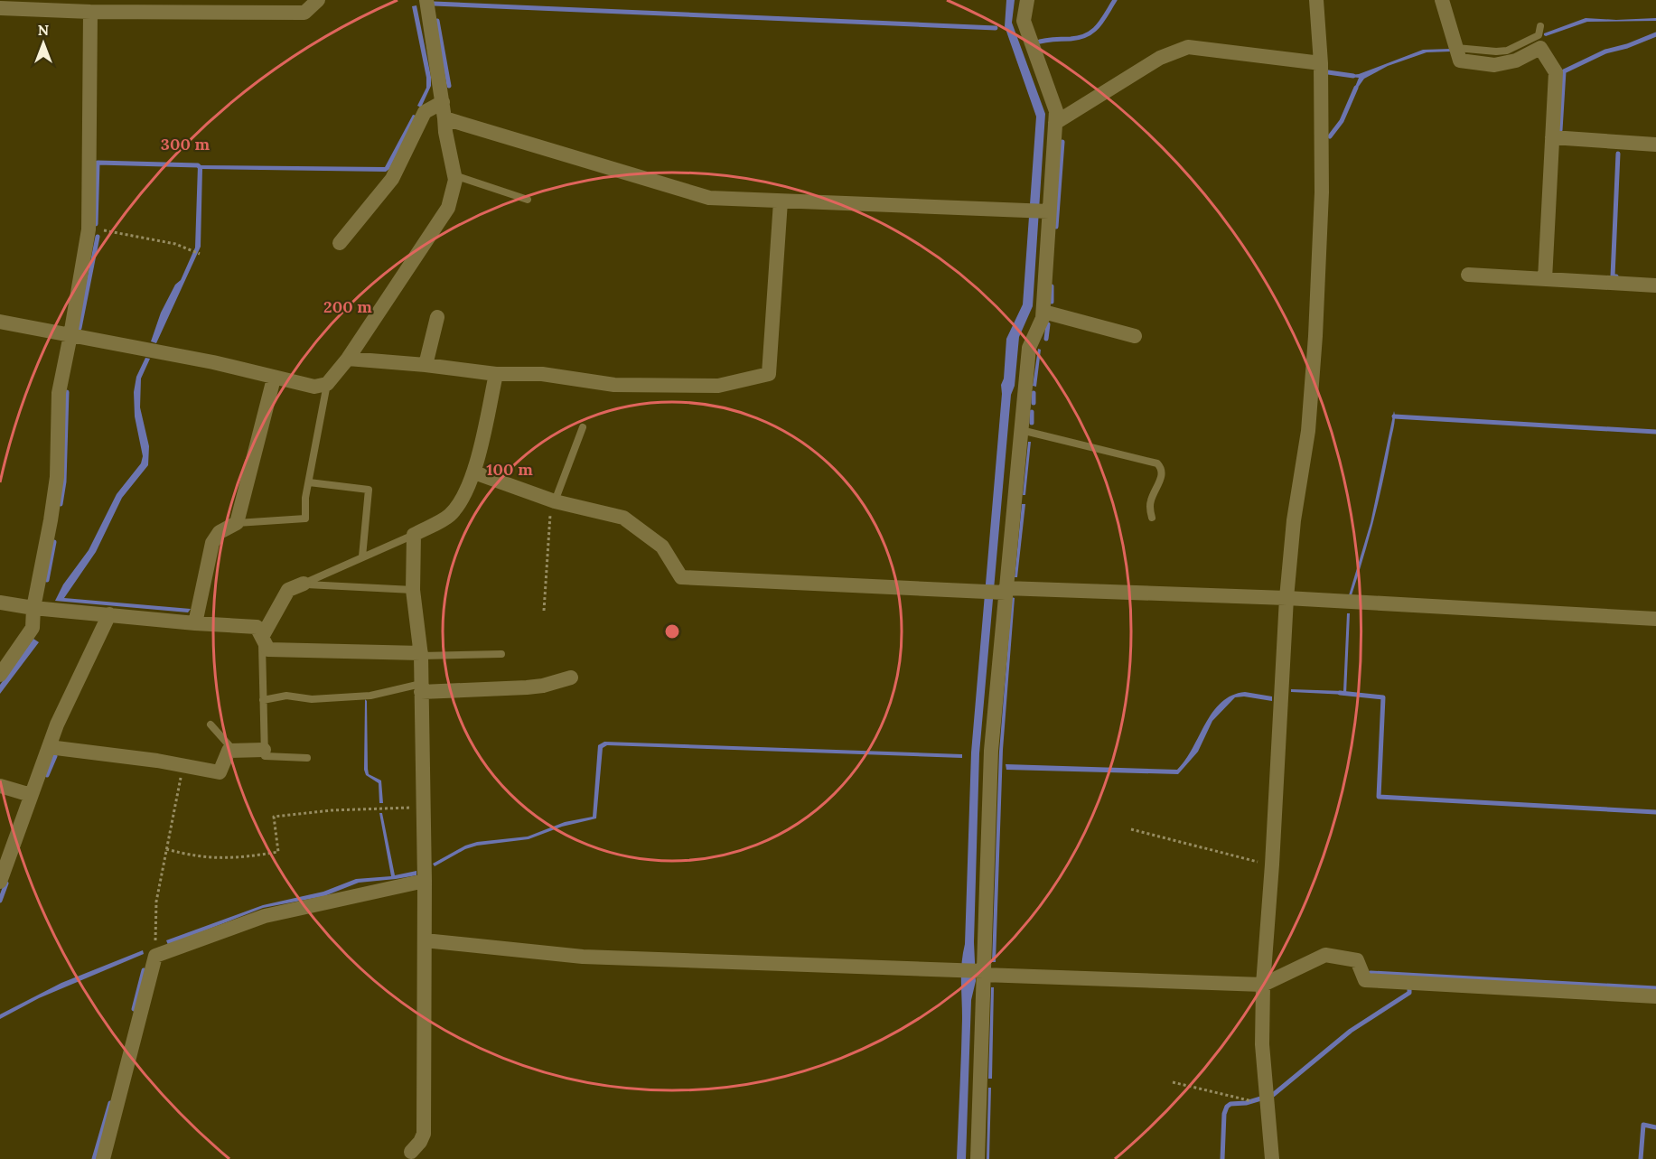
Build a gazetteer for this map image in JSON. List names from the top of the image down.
{
  "north": "top",
  "rings": ["300 m", "200 m", "100 m"]
}
